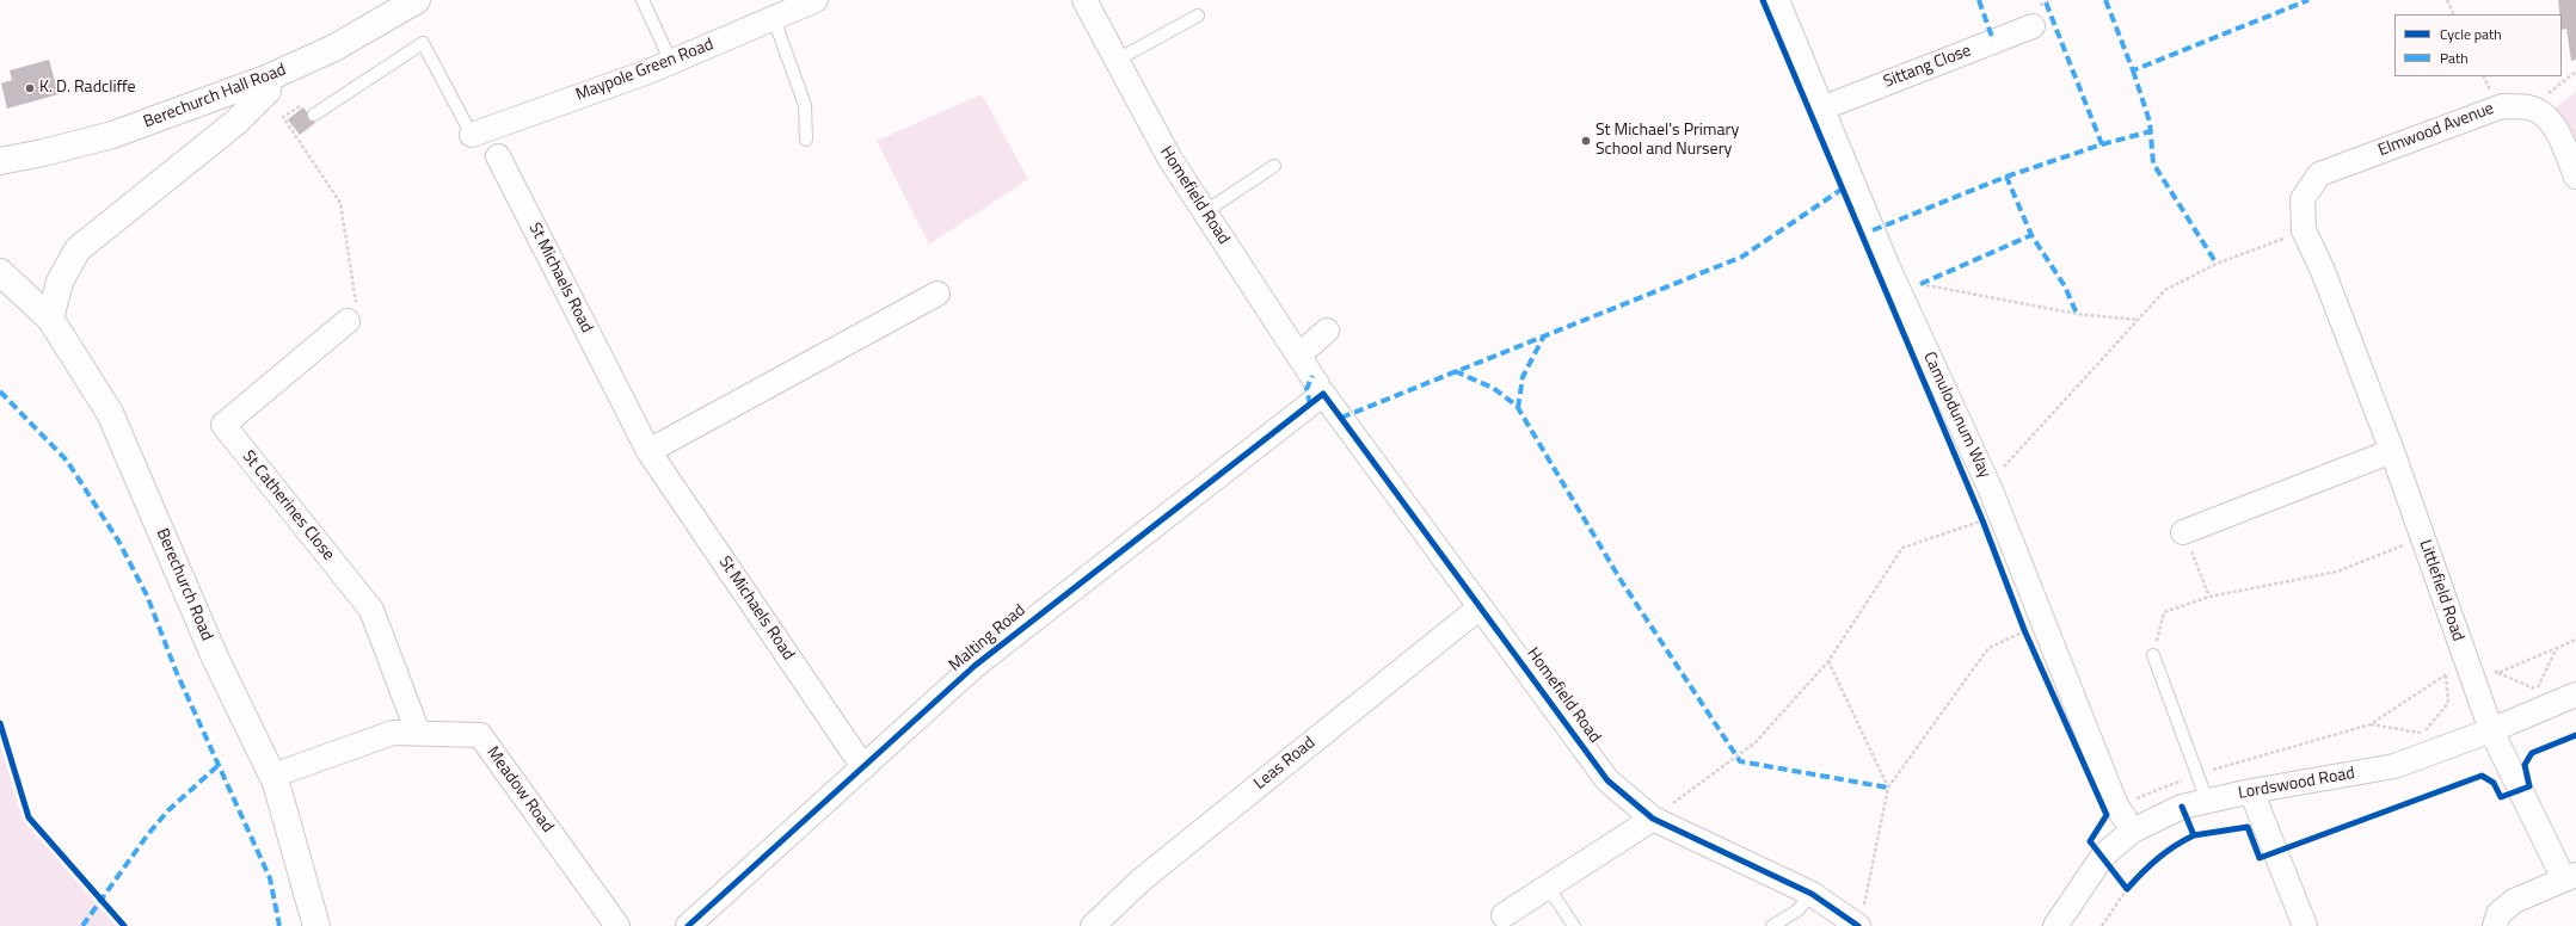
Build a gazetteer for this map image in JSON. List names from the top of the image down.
{
  "streets": {
    "street": [
      "Sittang Close",
      "Maypole Green Road",
      "Berechurch Hall Road",
      "Elmwood Avenue",
      "Homefield Road",
      "St Michaels Road",
      "Camulodunum Way",
      "St Catherines Close",
      "Berechurch Road",
      "Littlefield Road",
      "Malting Road",
      "Leas Road",
      "Lordswood Road",
      "Meadow Road"
    ]
  },
  "crossings": [
    ["Sittang Close", "Camulodunum Way"],
    ["Elmwood Avenue", "Littlefield Road"],
    ["Homefield Road", "Malting Road"],
    ["Homefield Road", "Leas Road"],
    ["St Michaels Road", "Malting Road"],
    ["Camulodunum Way", "Lordswood Road"],
    ["St Catherines Close", "Meadow Road"],
    ["Berechurch Road", "Meadow Road"],
    ["Littlefield Road", "Lordswood Road"]
  ],
  "places": ["K. D. Radcliffe", "St Michael's Primary School and Nursery"],
  "legend": ["Cycle path", "Path"]
}
